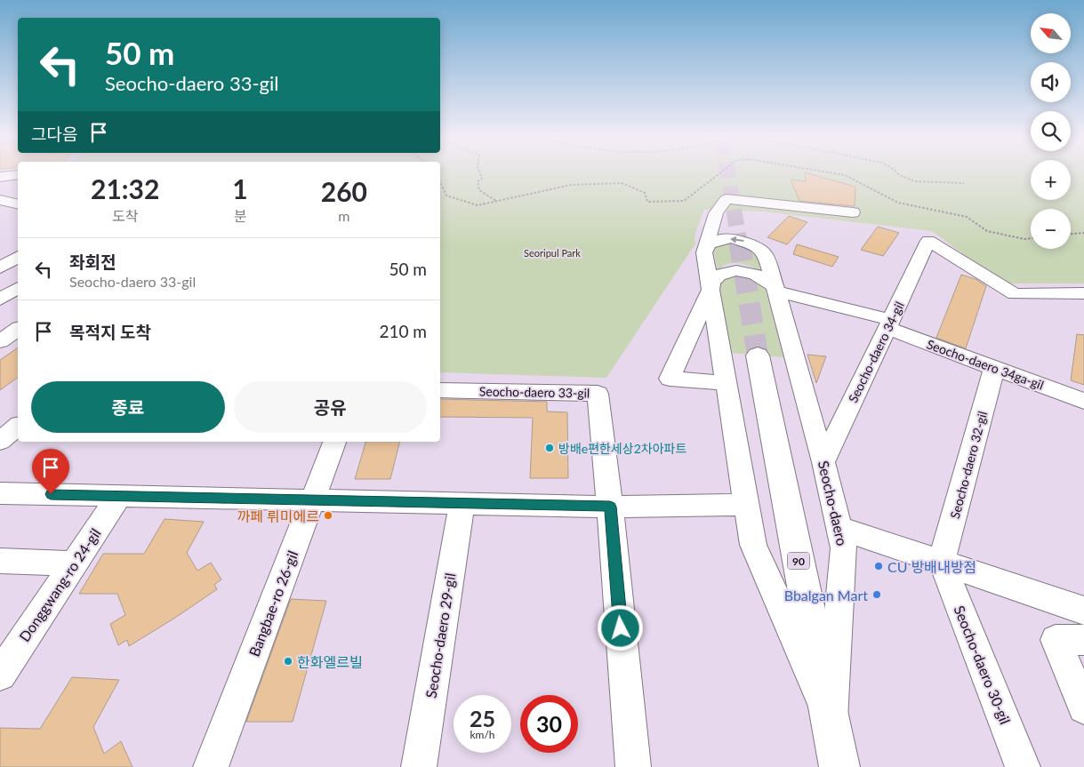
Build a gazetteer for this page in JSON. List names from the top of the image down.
{
  "streets": {
    "main road": ["Seocho-daero", "90"],
    "street": [
      "Seocho-daero 34-gil",
      "Seocho-daero 34ga-gil",
      "Seocho-daero 33-gil",
      "Seocho-daero 32-gil",
      "Donggwang-ro 24-gil",
      "Bangbae-ro 26-gil",
      "Seocho-daero 29-gil",
      "Seocho-daero 30-gil"
    ]
  },
  "crossings": [
    ["Seocho-daero 34-gil", "Seocho-daero 34ga-gil"],
    ["Seocho-daero 34-gil", "Seocho-daero"],
    ["Seocho-daero 34ga-gil", "Seocho-daero 32-gil"],
    ["Seocho-daero 32-gil", "Seocho-daero 30-gil"]
  ],
  "parks": ["Seoripul Park"],
  "places": [
    "방배e편한세상2차아파트",
    "까페 뤼미에르",
    "CU 방배내방점",
    "Bbalgan Mart",
    "한화엘르빌"
  ],
  "north": "top left",
  "page": {
    "map_buttons": ["+", "−"],
    "turn": ["50 m", "Seocho-daero 33-gil"],
    "then": "그다음",
    "eta": [
      "21:32",
      "도착",
      "1",
      "분",
      "260",
      "m"
    ],
    "list": [
      {
        "name": "좌회전",
        "note": "Seocho-daero 33-gil",
        "value": "50 m"
      },
      {
        "name": "목적지 도착",
        "value": "210 m"
      }
    ],
    "buttons": ["종료", "공유"],
    "speed": "25 km/h",
    "limit": "30"
  }
}
